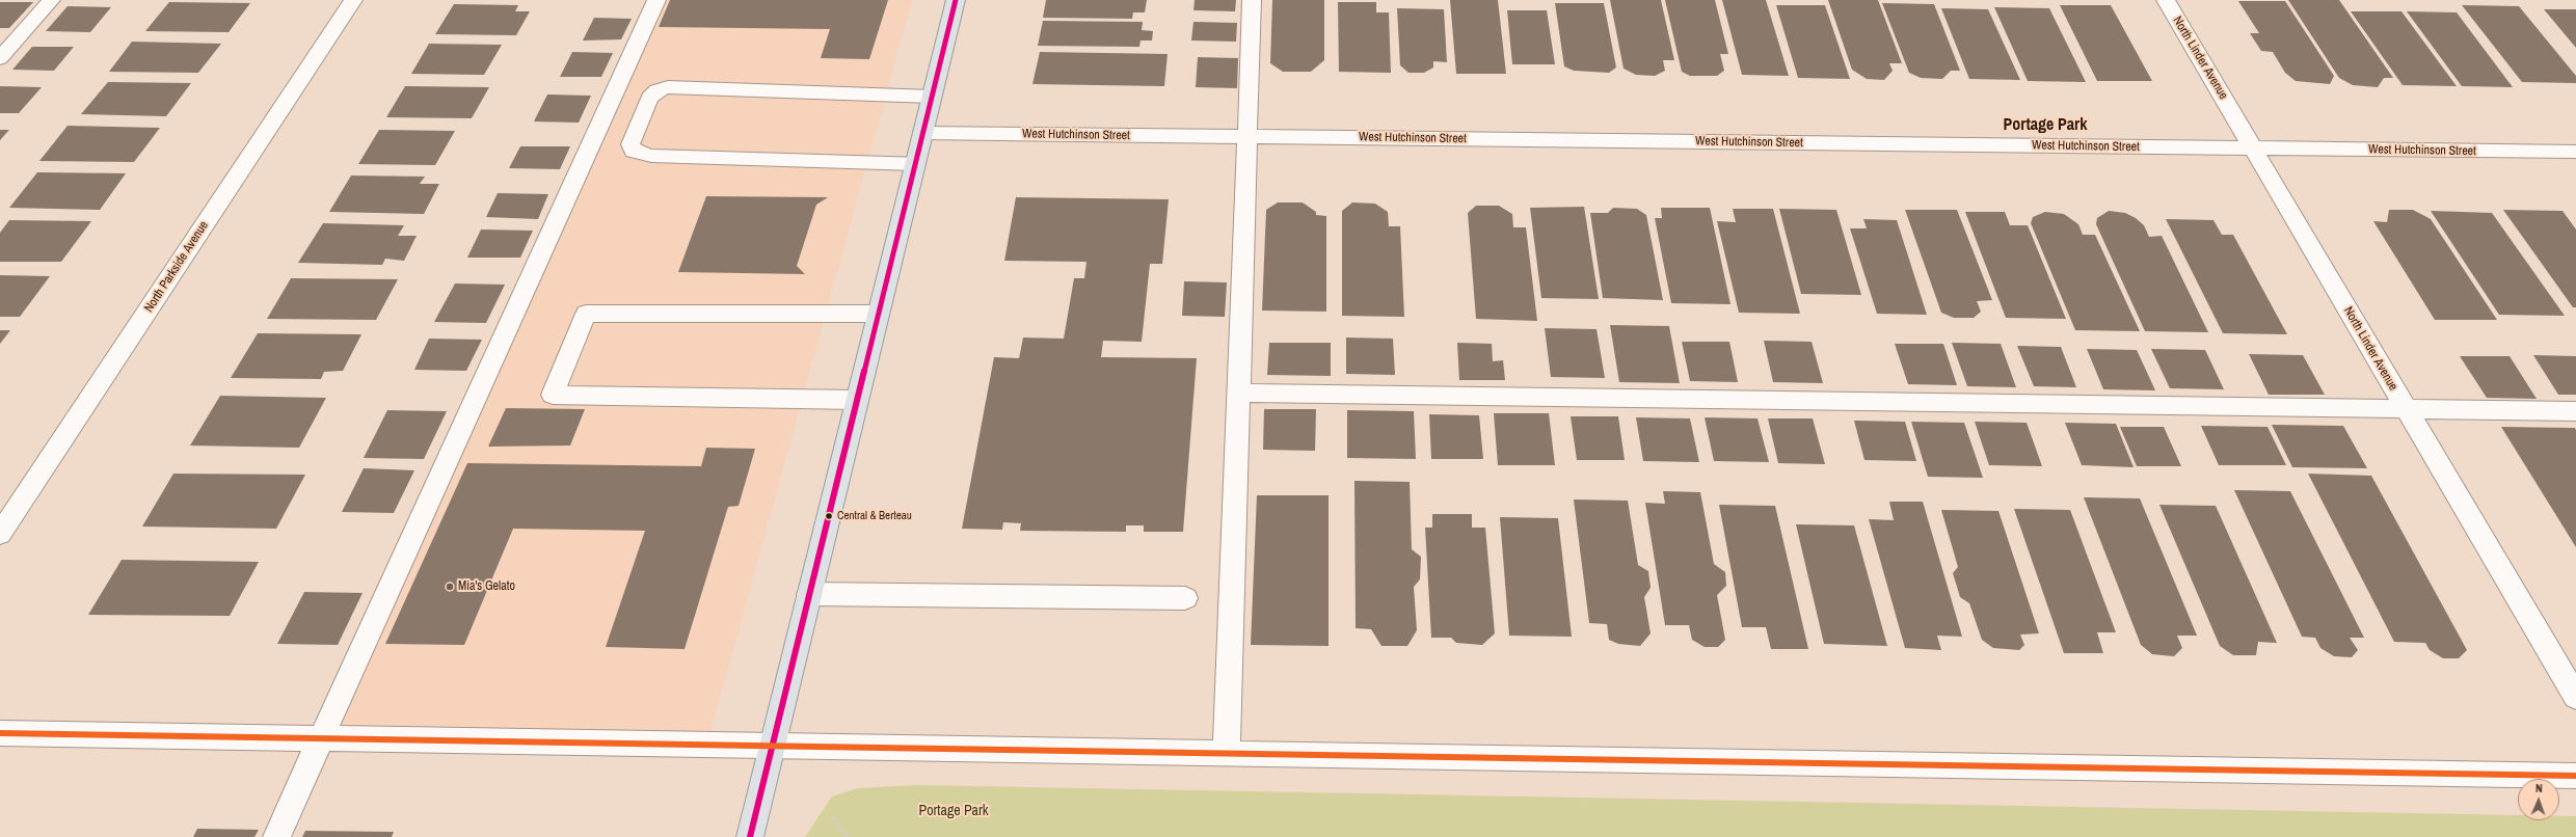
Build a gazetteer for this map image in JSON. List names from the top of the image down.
{
  "streets": {
    "street": ["North Linder Avenue", "West Hutchinson Street", "North Parkside Avenue"]
  },
  "crossings": [
    ["North Linder Avenue", "West Hutchinson Street"]
  ],
  "districts": ["Portage Park"],
  "parks": ["Portage Park"],
  "places": ["Central & Berteau", "Mia's Gelato"],
  "north": "top"
}
